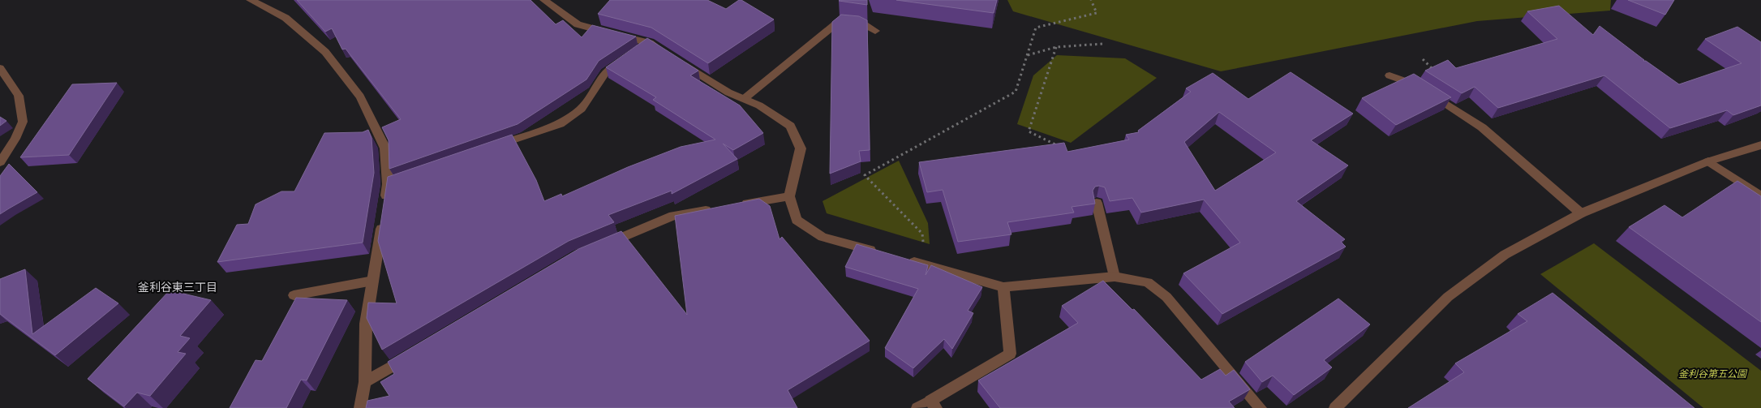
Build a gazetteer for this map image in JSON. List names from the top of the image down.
{
  "districts": ["釜利谷東三丁目"],
  "parks": ["釜利谷第五公園"]
}
